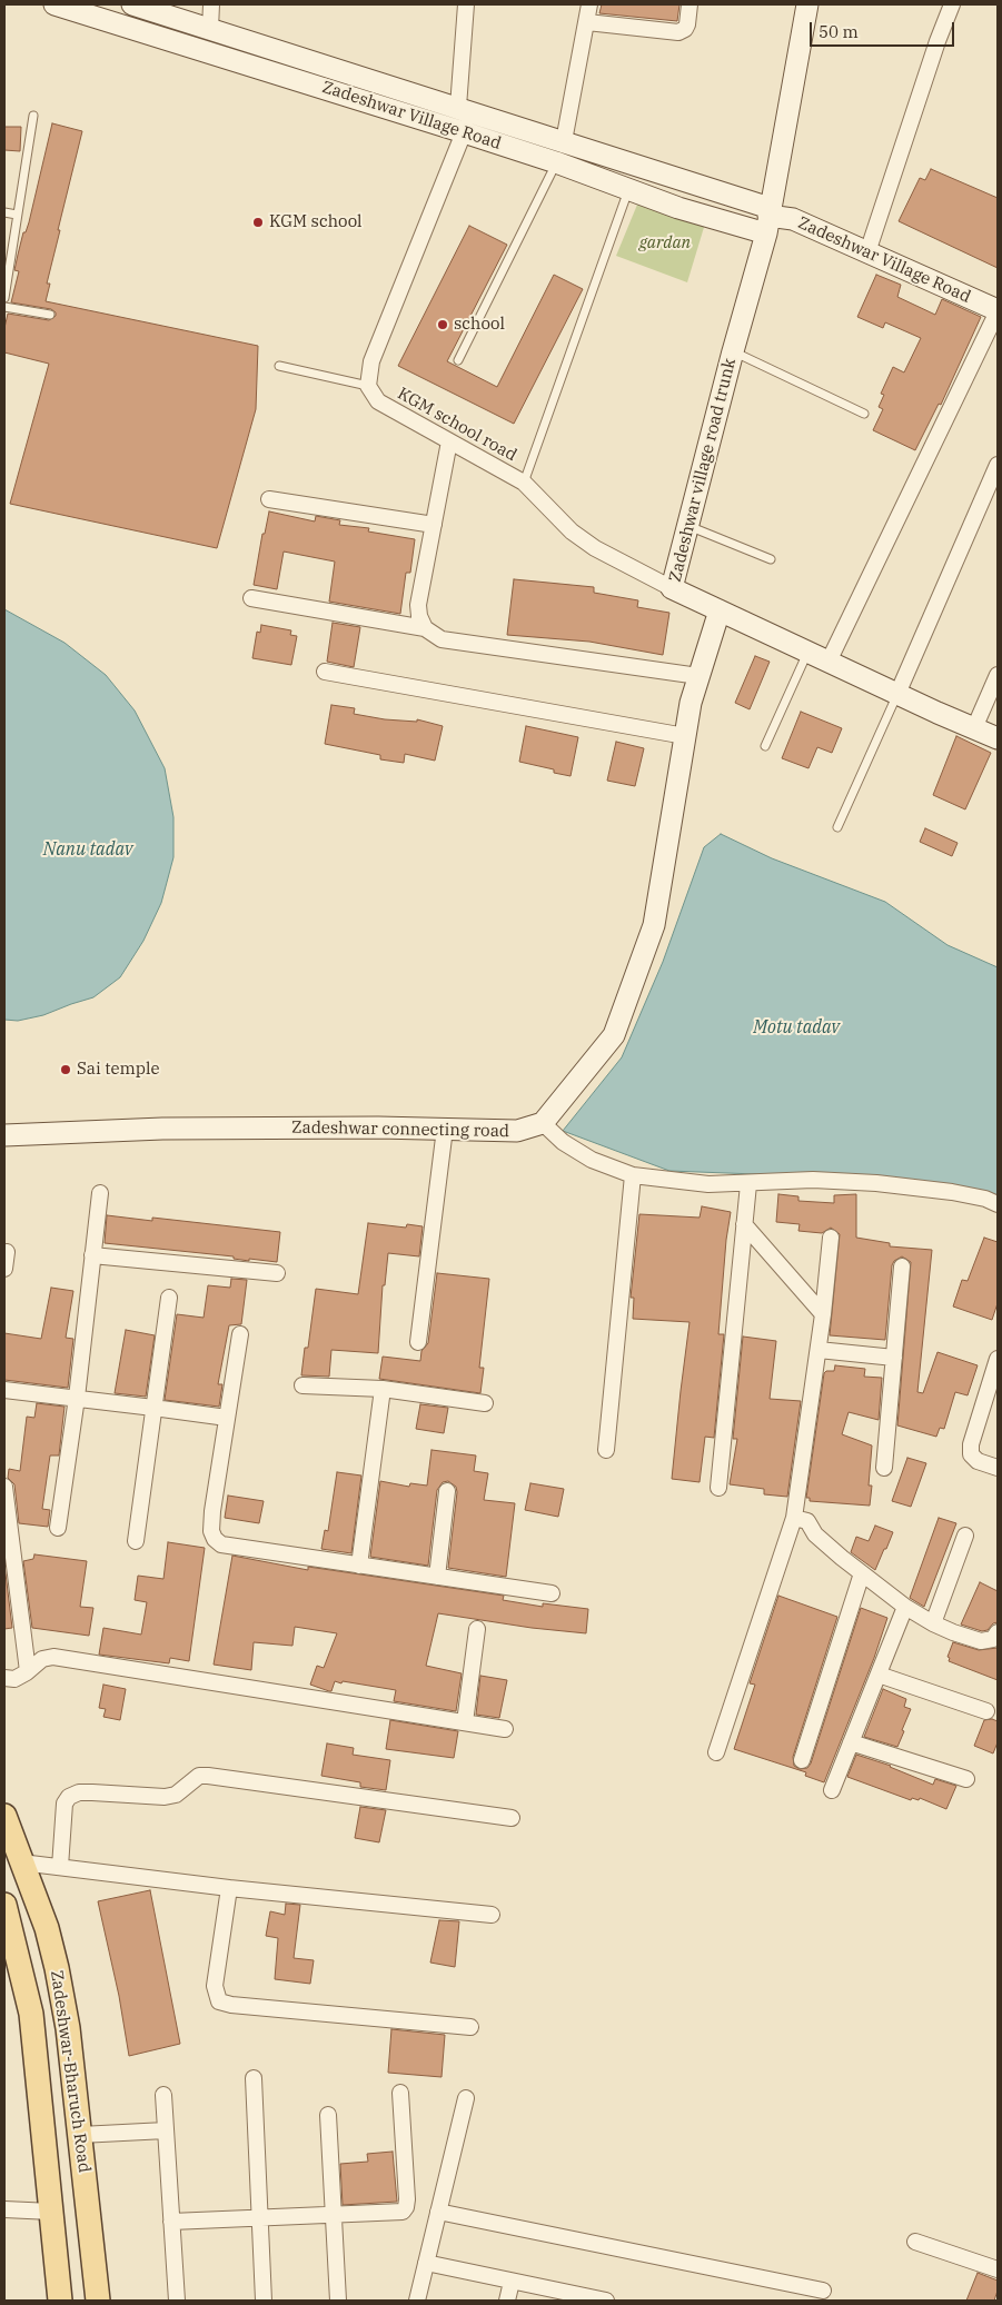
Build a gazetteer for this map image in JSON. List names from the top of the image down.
{
  "streets": {
    "main road": ["Zadeshwar-Bharuch Road"],
    "street": [
      "Zadeshwar Village Road",
      "KGM school road",
      "Zadeshwar village road trunk",
      "Zadeshwar connecting road"
    ]
  },
  "crossings": [
    ["Zadeshwar Village Road", "Zadeshwar village road trunk"],
    ["KGM school road", "Zadeshwar village road trunk"]
  ],
  "water": ["Nanu tadav", "Motu tadav"],
  "parks": ["gardan"],
  "places": ["KGM school", "school", "Sai temple"],
  "scale_bar": "50 m"
}
